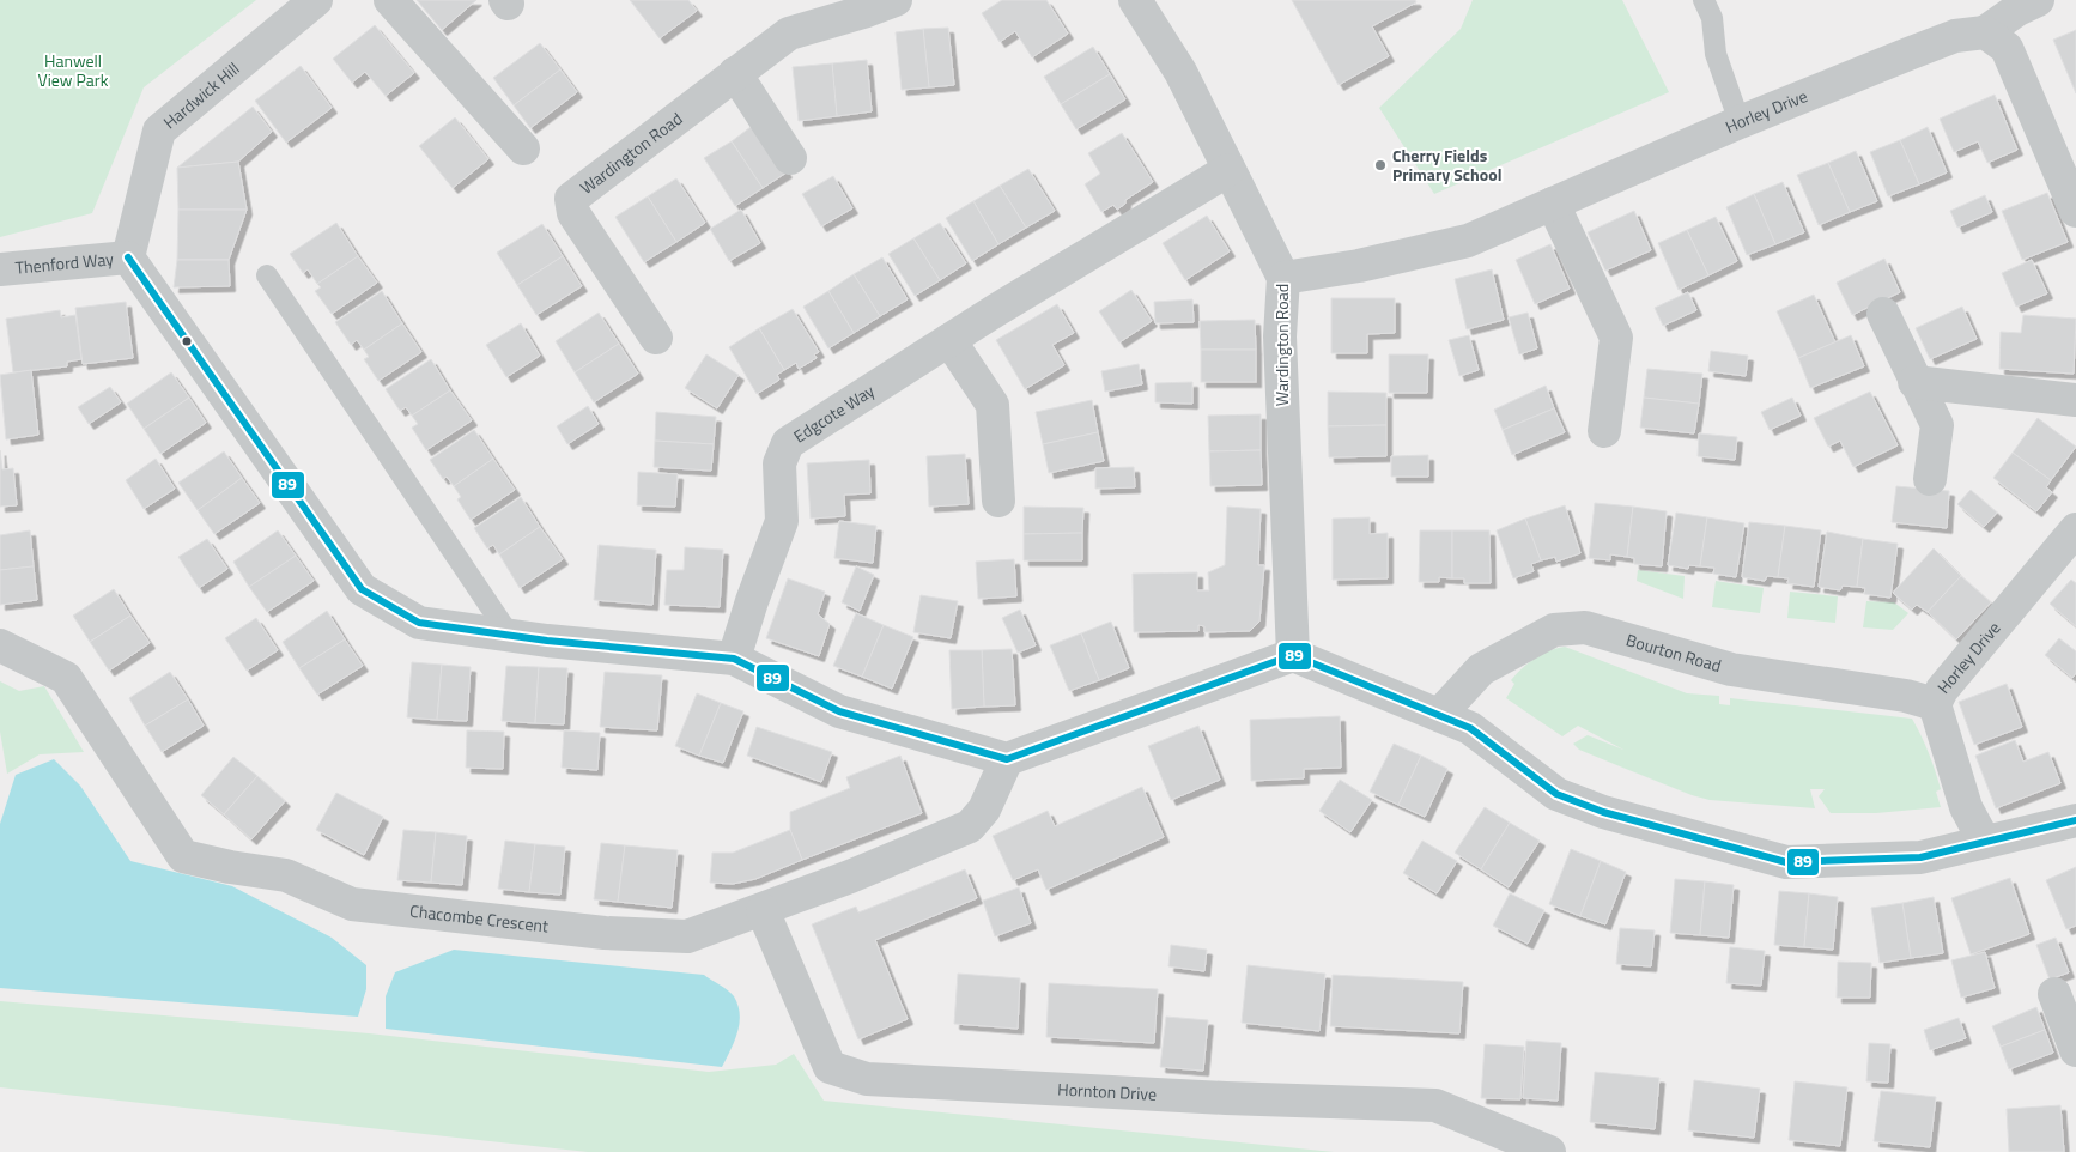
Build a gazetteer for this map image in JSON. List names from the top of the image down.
{
  "streets": {
    "street": [
      "Hardwick Hill",
      "Horley Drive",
      "Wardington Road",
      "Thenford Way",
      "Edgcote Way",
      "Bourton Road",
      "Chacombe Crescent",
      "Hornton Drive"
    ]
  },
  "crossings": [
    ["Hardwick Hill", "Thenford Way"],
    ["Horley Drive", "Wardington Road"],
    ["Horley Drive", "Bourton Road"],
    ["Wardington Road", "Edgcote Way"],
    ["Chacombe Crescent", "Hornton Drive"]
  ],
  "parks": ["Hanwell View Park"],
  "places": ["Cherry Fields Primary School"],
  "lines": ["transit line 89"]
}
